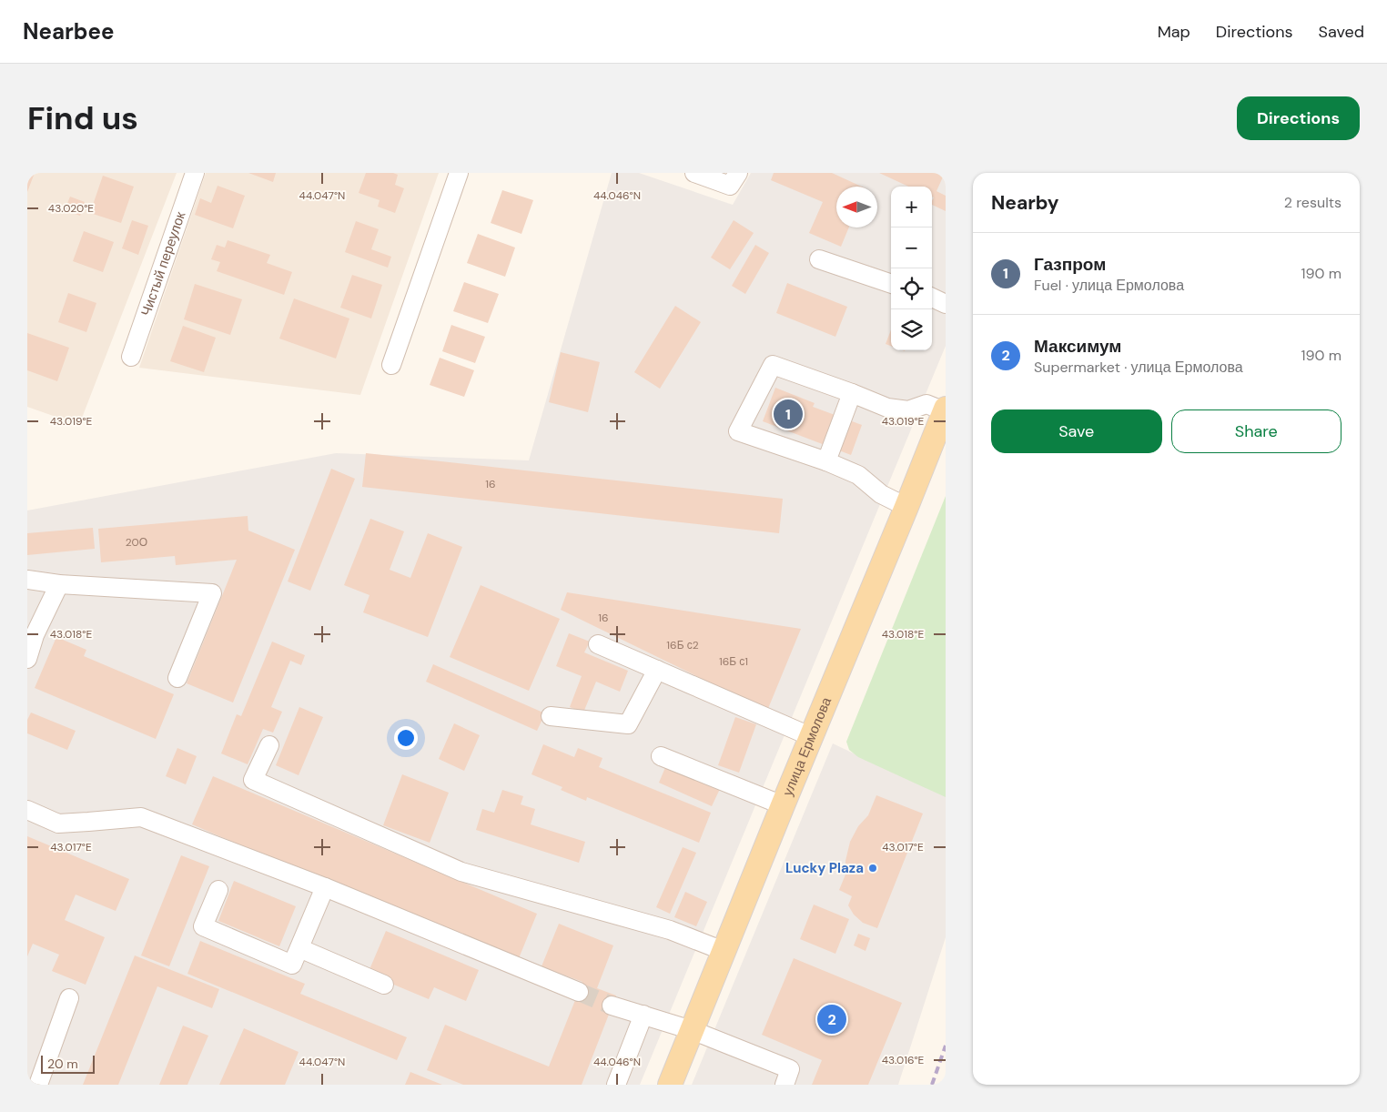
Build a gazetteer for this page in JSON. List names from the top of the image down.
{
  "streets": {
    "main road": ["улица Ермолова"],
    "street": ["Чистый переулок"]
  },
  "places": ["Lucky Plaza"],
  "house_numbers": [
    "16",
    "20О",
    "16",
    "16Б с2",
    "16Б с1"
  ],
  "scale_bar": "20 m",
  "north": "left",
  "page": {
    "header": "Nearbee",
    "nav": ["Map", "Directions", "Saved"],
    "buttons": [
      "Directions",
      ["Save", "Share"]
    ],
    "title": "Find us",
    "heading": ["Nearby", "2 results"],
    "map_buttons": ["+", "−"],
    "list": [
      {
        "mark": "1",
        "name": "Газпром",
        "note": "Fuel · улица Ермолова",
        "value": "190 m"
      },
      {
        "mark": "2",
        "name": "Максимум",
        "note": "Supermarket · улица Ермолова",
        "value": "190 m"
      }
    ],
    "pins": ["1", "2"],
    "scale": "20 m"
  },
  "coordinates": [
    "44.047°N",
    "44.046°N",
    "43.020°E",
    "43.019°E",
    "43.018°E",
    "43.017°E",
    "43.016°E"
  ]
}
